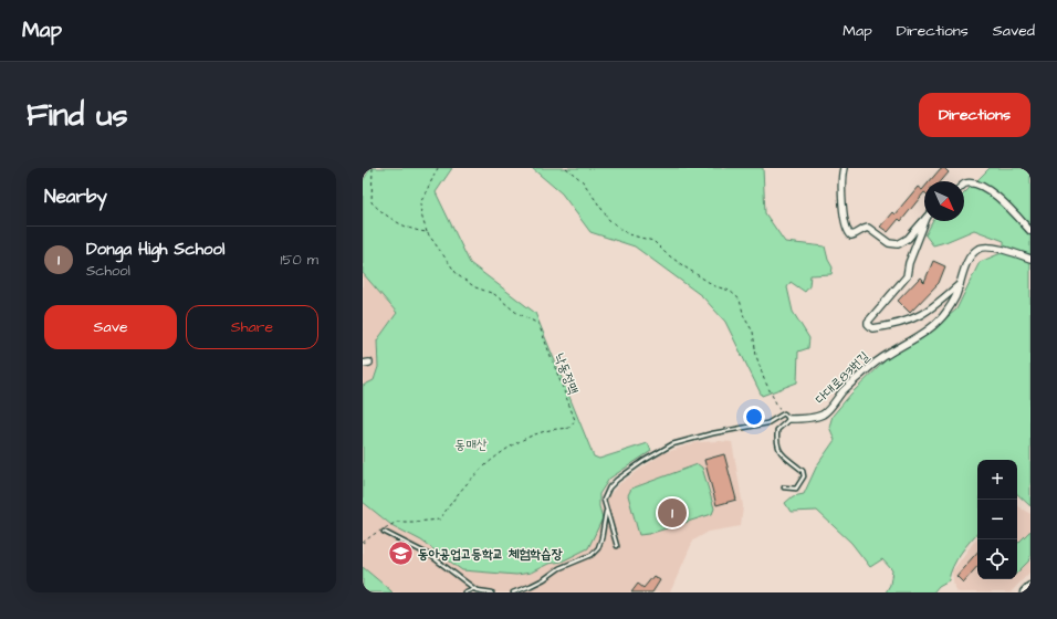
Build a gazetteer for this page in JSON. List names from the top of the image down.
{
  "streets": {
    "street": ["다대로83번길"],
    "path": ["낙동정맥"]
  },
  "parks": ["동매산"],
  "places": {
    "school or university": ["동아공업고등학교 체험학습장"]
  },
  "north": "bottom right",
  "page": {
    "header": "Map",
    "nav": ["Map", "Directions", "Saved"],
    "buttons": [
      "Directions",
      ["Save", "Share"]
    ],
    "title": "Find us",
    "heading": "Nearby",
    "list": [
      {
        "mark": "1",
        "name": "Donga High School",
        "note": "School",
        "value": "150 m"
      }
    ],
    "map_buttons": ["+", "−"],
    "pins": "1"
  }
}
